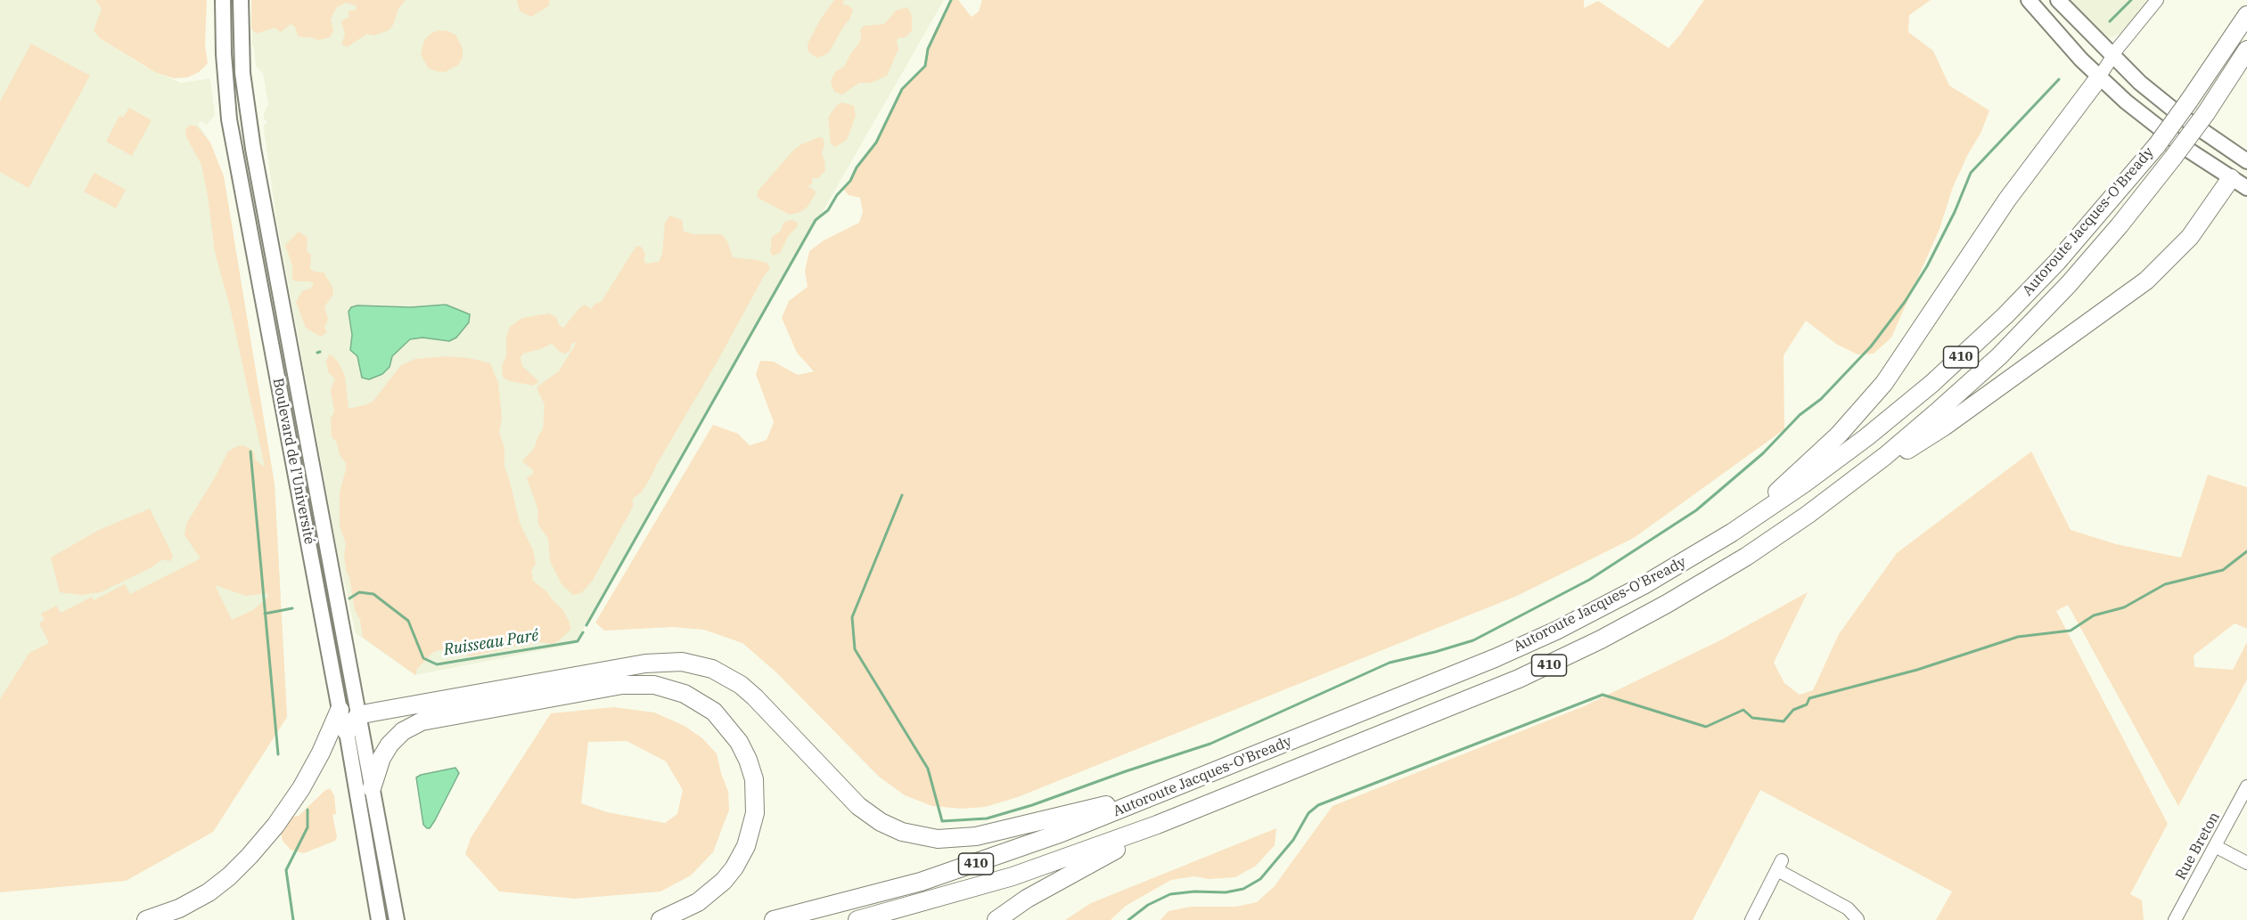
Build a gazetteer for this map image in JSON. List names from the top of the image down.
{
  "streets": {
    "highway": ["Autoroute Jacques-O'Bready", "410"],
    "main road": ["Boulevard de l'Université"],
    "street": ["Rue Breton"]
  },
  "water": ["Ruisseau Paré"]
}
